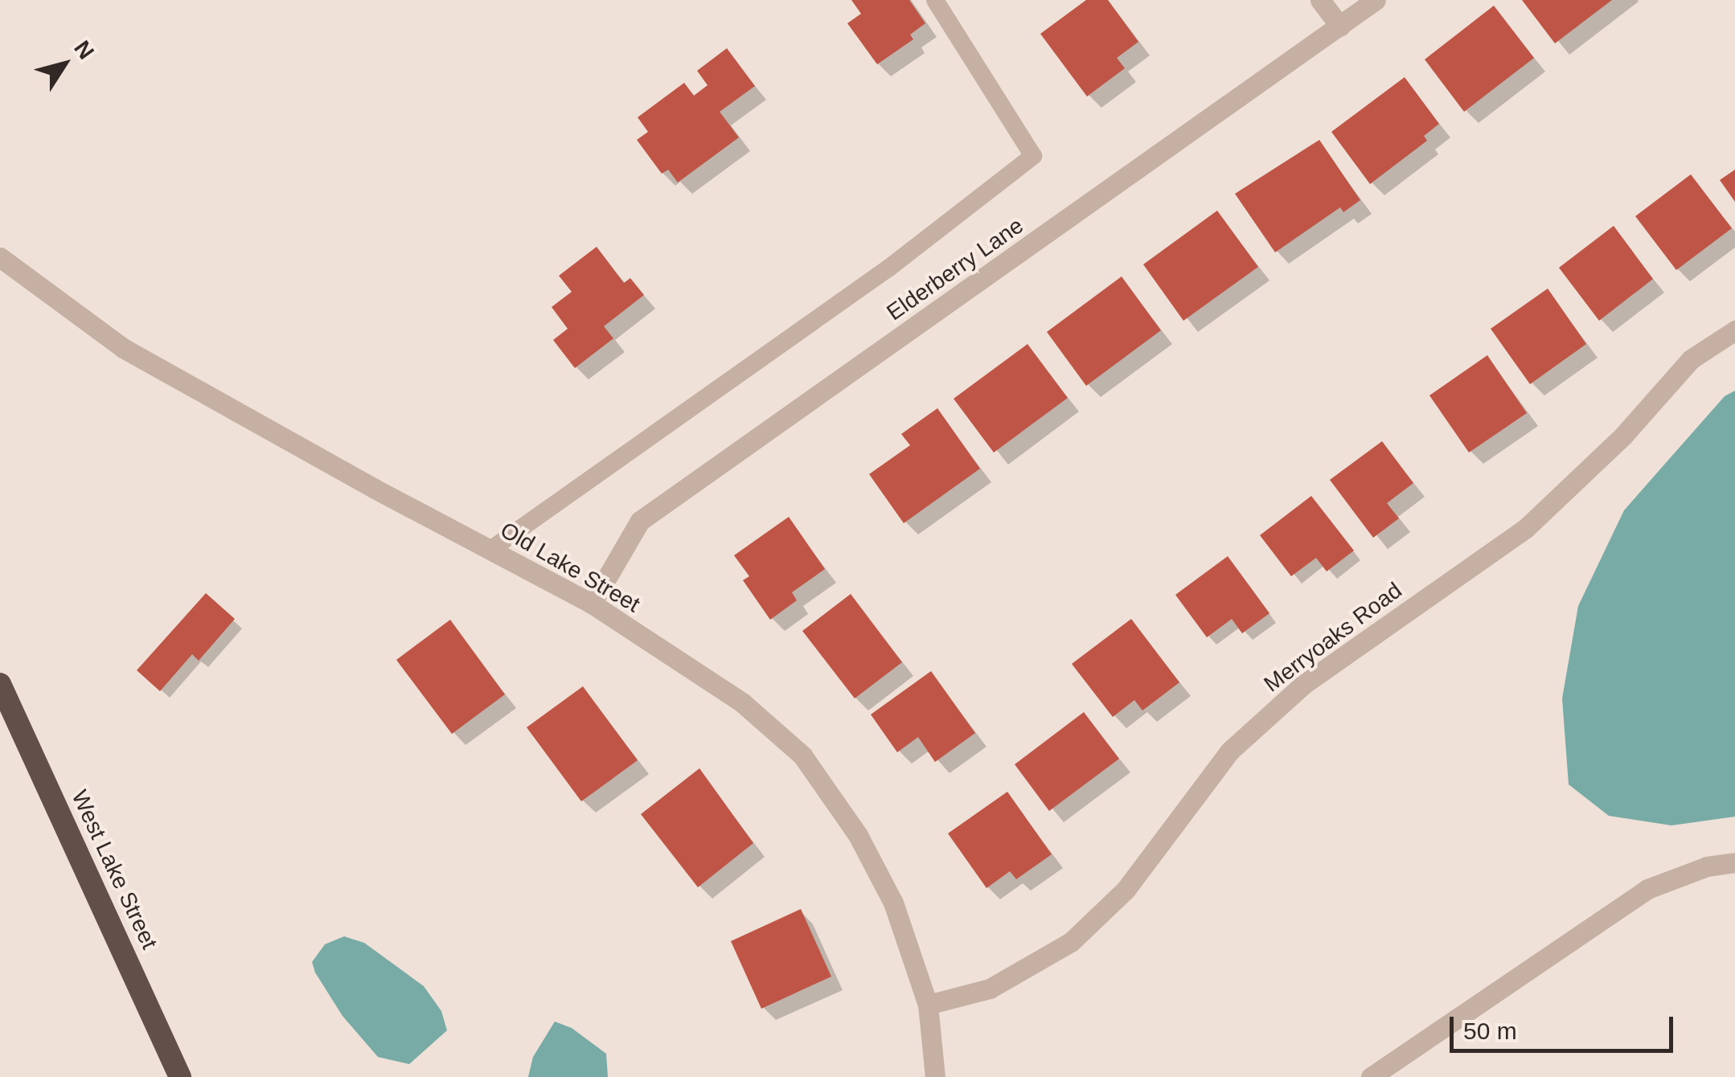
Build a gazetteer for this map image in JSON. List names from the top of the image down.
{
  "streets": {
    "highway": ["West Lake Street"],
    "street": ["Elderberry Lane", "Old Lake Street", "Merryoaks Road"]
  },
  "crossings": [
    ["Elderberry Lane", "Old Lake Street"],
    ["Old Lake Street", "Merryoaks Road"]
  ],
  "scale_bar": "50 m",
  "north": "top right"
}
